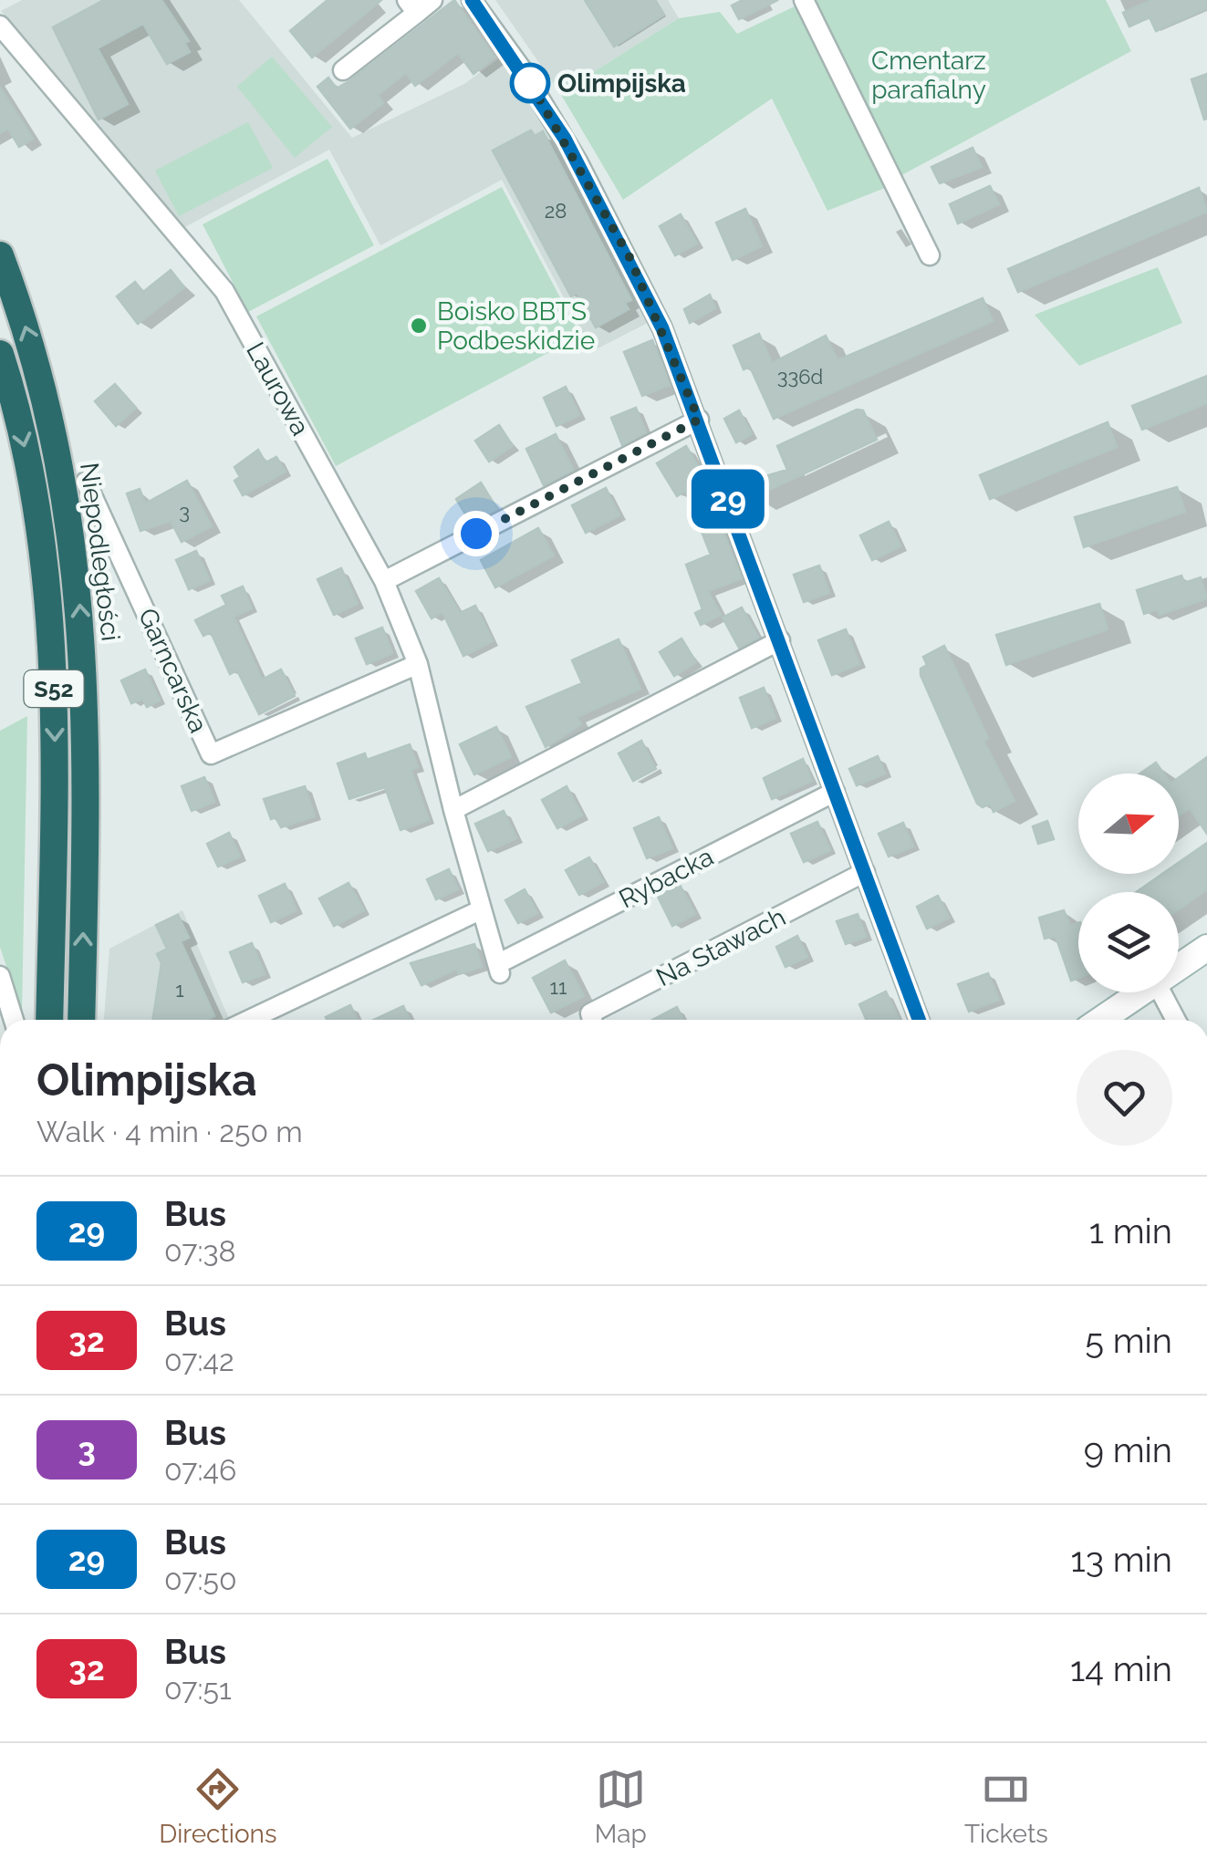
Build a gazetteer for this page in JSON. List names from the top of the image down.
{
  "streets": {
    "highway": ["Niepodległości", "S52"],
    "street": [
      "Laurowa",
      "Garncarska",
      "Rybacka",
      "Na Stawach"
    ]
  },
  "crossings": [
    ["Laurowa", "Garncarska"],
    ["Laurowa", "Rybacka"]
  ],
  "parks": ["Cmentarz parafialny"],
  "places": ["Olimpijska", "Boisko BBTS Podbeskidzie"],
  "lines": ["bus line 29"],
  "house_numbers": [
    "28",
    "336d",
    "3",
    "11",
    "1"
  ],
  "north": "right",
  "page": {
    "on_map": "29",
    "heading": ["Olimpijska", "Walk · 4 min · 250 m"],
    "list": [
      {
        "mark": "29",
        "name": "Bus",
        "note": "07:38",
        "value": "1 min"
      },
      {
        "mark": "32",
        "name": "Bus",
        "note": "07:42",
        "value": "5 min"
      },
      {
        "mark": "3",
        "name": "Bus",
        "note": "07:46",
        "value": "9 min"
      },
      {
        "mark": "29",
        "name": "Bus",
        "note": "07:50",
        "value": "13 min"
      },
      {
        "mark": "32",
        "name": "Bus",
        "note": "07:51",
        "value": "14 min"
      }
    ],
    "tabs": ["Directions", "Map", "Tickets"]
  }
}
